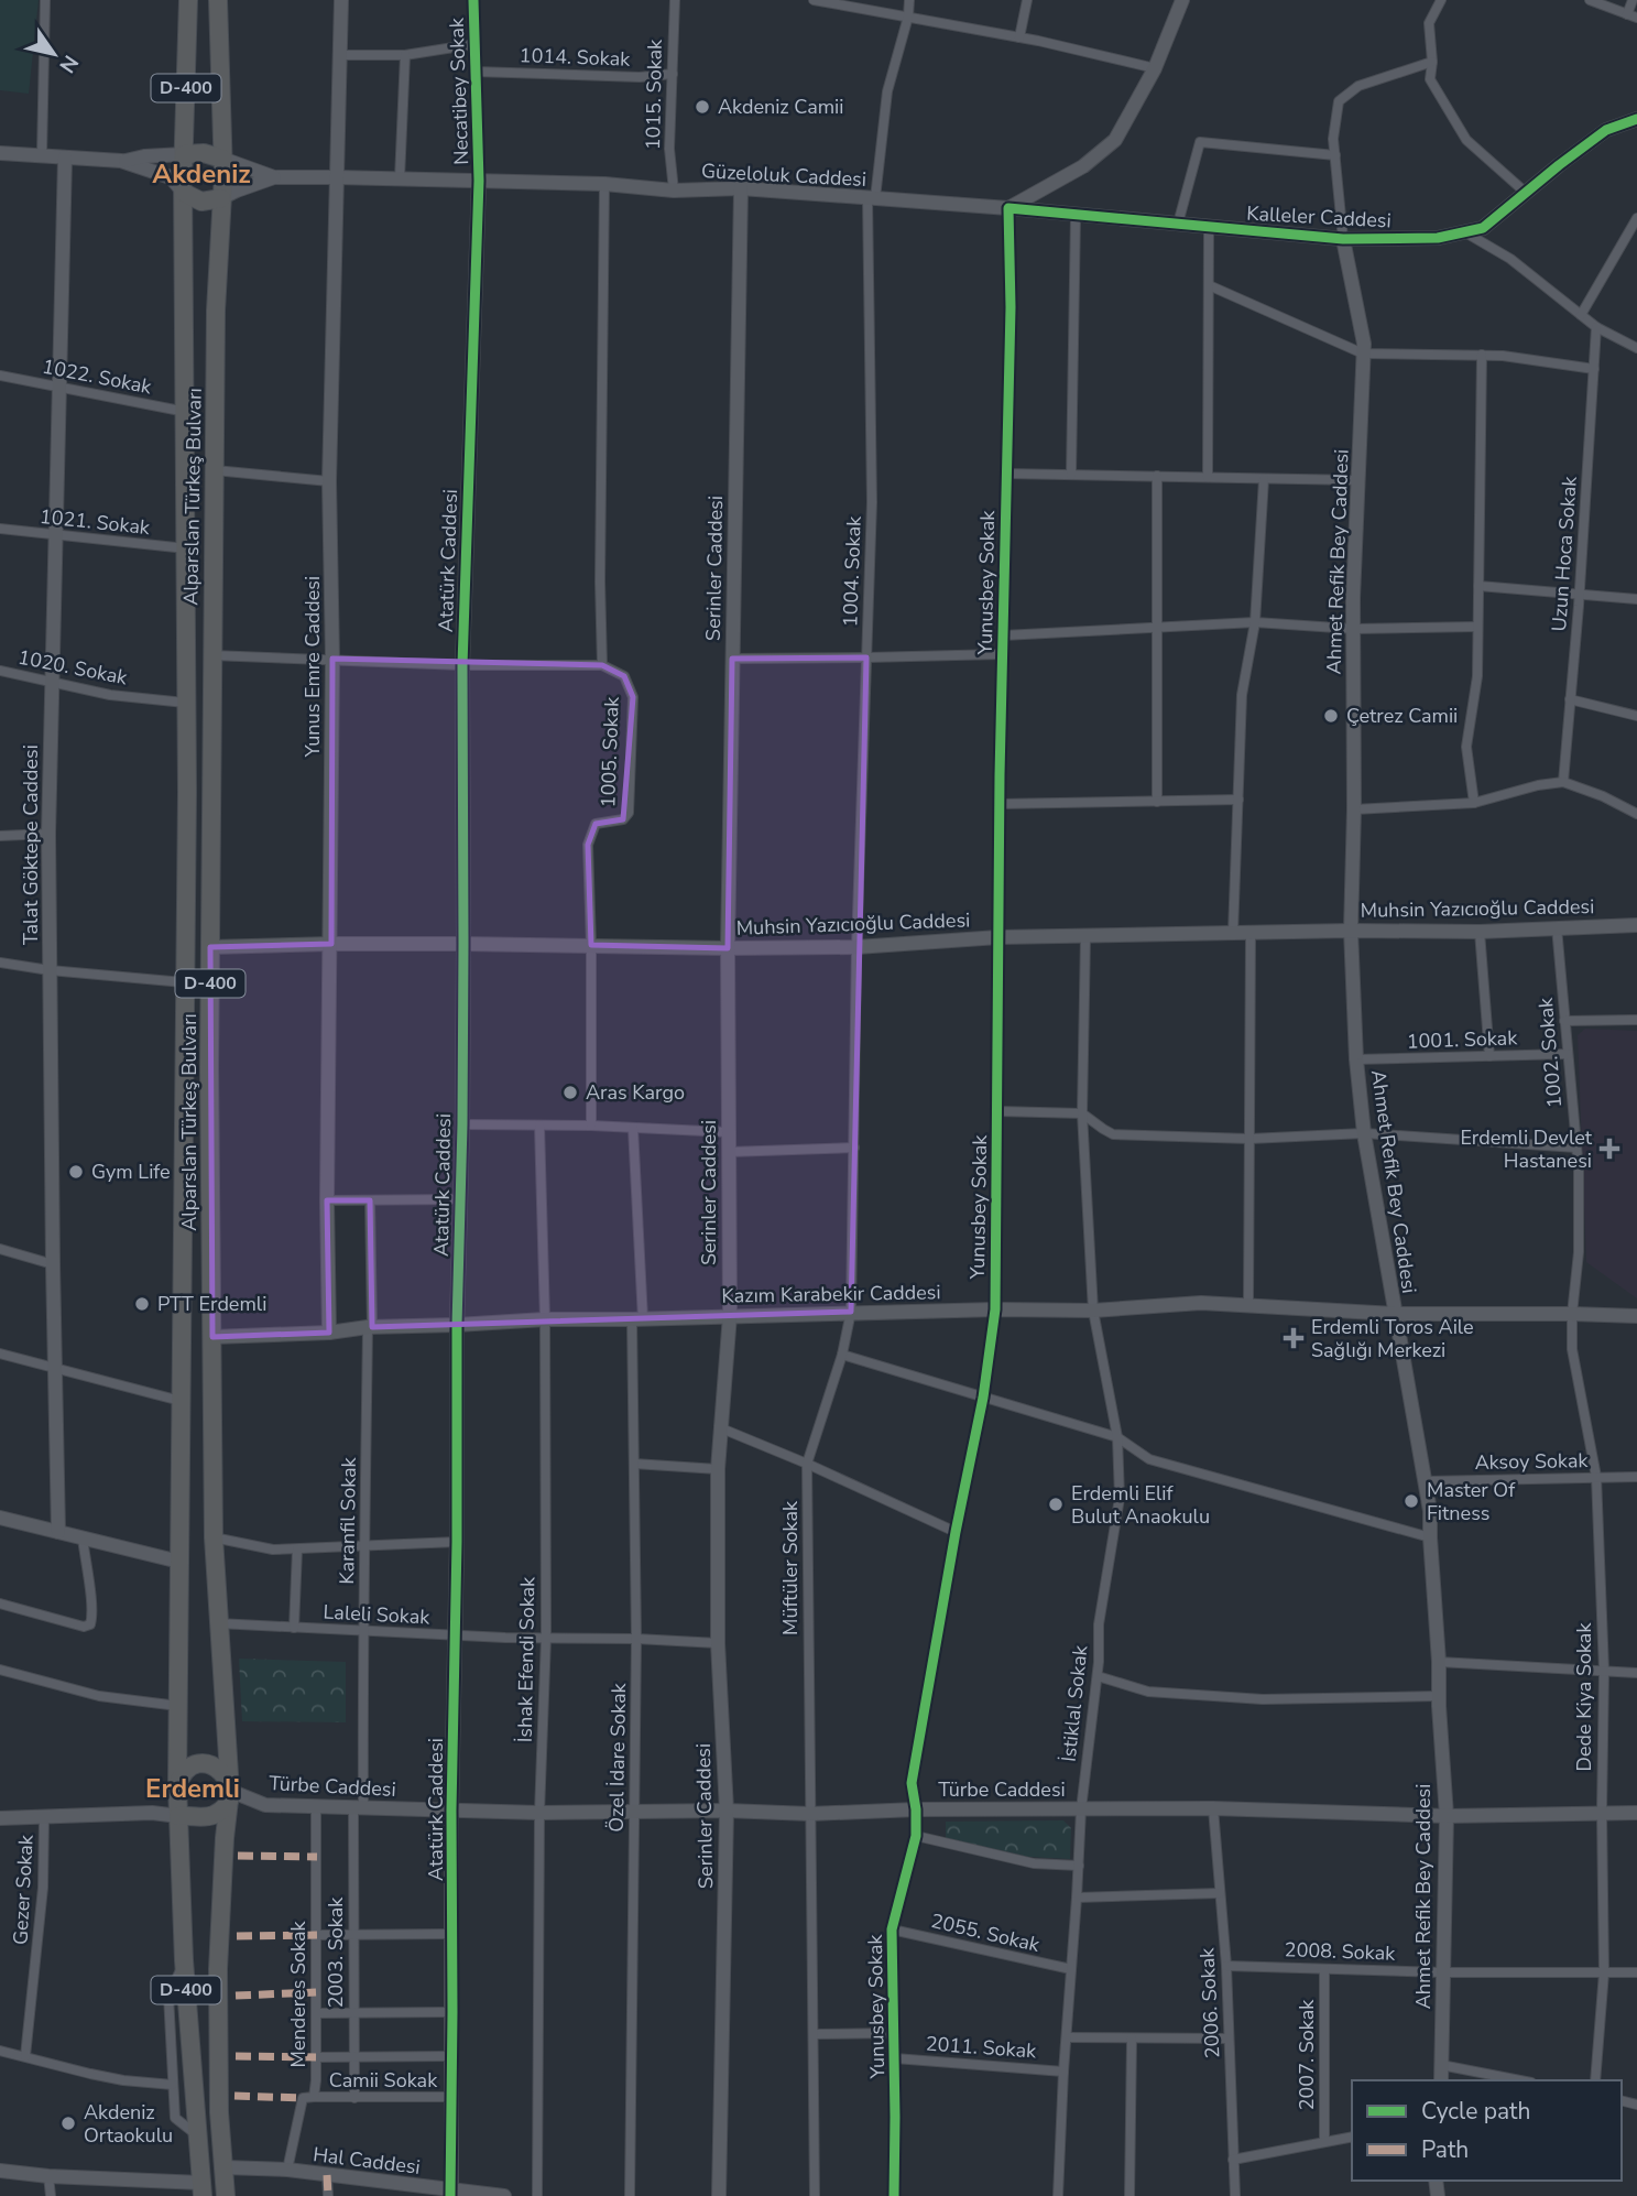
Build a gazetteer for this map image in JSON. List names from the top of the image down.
{
  "streets": {
    "highway": ["D-400", "Alparslan Türkeş Bulvarı"],
    "street": [
      "1014. Sokak",
      "Necatibey Sokak",
      "1015. Sokak",
      "Güzeloluk Caddesi",
      "Kalleler Caddesi",
      "1022. Sokak",
      "1021. Sokak",
      "Uzun Hoca Sokak",
      "Atatürk Caddesi",
      "Ahmet Refik Bey Caddesi",
      "Serinler Caddesi",
      "1004. Sokak",
      "Yunusbey Sokak",
      "Yunus Emre Caddesi",
      "1020. Sokak",
      "1005. Sokak",
      "Talat Göktepe Caddesi",
      "Muhsin Yazıcıoğlu Caddesi",
      "1001. Sokak",
      "1002. Sokak",
      "Kazım Karabekir Caddesi",
      "Aksoy Sokak",
      "Karanfil Sokak",
      "Müftüler Sokak",
      "Laleli Sokak",
      "İshak Efendi Sokak",
      "Dede Kiya Sokak",
      "İstiklal Sokak",
      "Özel İdare Sokak",
      "Türbe Caddesi",
      "Gezer Sokak",
      "2055. Sokak",
      "2008. Sokak",
      "2003. Sokak",
      "Menderes Sokak",
      "2006. Sokak",
      "2011. Sokak",
      "2007. Sokak",
      "Camii Sokak",
      "Hal Caddesi"
    ]
  },
  "crossings": [
    ["1014. Sokak", "Necatibey Sokak"],
    ["1014. Sokak", "1015. Sokak"],
    ["Necatibey Sokak", "Güzeloluk Caddesi"],
    ["Necatibey Sokak", "Atatürk Caddesi"],
    ["1015. Sokak", "Güzeloluk Caddesi"],
    ["Güzeloluk Caddesi", "Kalleler Caddesi"],
    ["Güzeloluk Caddesi", "Alparslan Türkeş Bulvarı"],
    ["Güzeloluk Caddesi", "Atatürk Caddesi"],
    ["Güzeloluk Caddesi", "Serinler Caddesi"],
    ["Güzeloluk Caddesi", "1004. Sokak"],
    ["Güzeloluk Caddesi", "Yunusbey Sokak"],
    ["Güzeloluk Caddesi", "Yunus Emre Caddesi"],
    ["Kalleler Caddesi", "Ahmet Refik Bey Caddesi"],
    ["Kalleler Caddesi", "Yunusbey Sokak"],
    ["1022. Sokak", "Alparslan Türkeş Bulvarı"],
    ["1022. Sokak", "Talat Göktepe Caddesi"],
    ["Alparslan Türkeş Bulvarı", "1021. Sokak"],
    ["Alparslan Türkeş Bulvarı", "1020. Sokak"],
    ["Alparslan Türkeş Bulvarı", "Muhsin Yazıcıoğlu Caddesi"],
    ["Alparslan Türkeş Bulvarı", "Kazım Karabekir Caddesi"],
    ["Alparslan Türkeş Bulvarı", "Laleli Sokak"],
    ["Alparslan Türkeş Bulvarı", "Türbe Caddesi"],
    ["Alparslan Türkeş Bulvarı", "Hal Caddesi"],
    ["1021. Sokak", "Talat Göktepe Caddesi"],
    ["Atatürk Caddesi", "Muhsin Yazıcıoğlu Caddesi"],
    ["Atatürk Caddesi", "Kazım Karabekir Caddesi"],
    ["Atatürk Caddesi", "Laleli Sokak"],
    ["Atatürk Caddesi", "Türbe Caddesi"],
    ["Atatürk Caddesi", "Camii Sokak"],
    ["Atatürk Caddesi", "Hal Caddesi"],
    ["Ahmet Refik Bey Caddesi", "Muhsin Yazıcıoğlu Caddesi"],
    ["Ahmet Refik Bey Caddesi", "1001. Sokak"],
    ["Ahmet Refik Bey Caddesi", "Kazım Karabekir Caddesi"],
    ["Ahmet Refik Bey Caddesi", "Aksoy Sokak"],
    ["Ahmet Refik Bey Caddesi", "Türbe Caddesi"],
    ["Ahmet Refik Bey Caddesi", "2008. Sokak"],
    ["Serinler Caddesi", "Muhsin Yazıcıoğlu Caddesi"],
    ["Serinler Caddesi", "Kazım Karabekir Caddesi"],
    ["Serinler Caddesi", "Laleli Sokak"],
    ["Serinler Caddesi", "Türbe Caddesi"],
    ["1004. Sokak", "Muhsin Yazıcıoğlu Caddesi"],
    ["1004. Sokak", "Müftüler Sokak"],
    ["Yunusbey Sokak", "Muhsin Yazıcıoğlu Caddesi"],
    ["Yunusbey Sokak", "Kazım Karabekir Caddesi"],
    ["Yunusbey Sokak", "Türbe Caddesi"],
    ["Yunusbey Sokak", "2055. Sokak"],
    ["Yunusbey Sokak", "2011. Sokak"],
    ["Yunus Emre Caddesi", "Muhsin Yazıcıoğlu Caddesi"],
    ["Yunus Emre Caddesi", "Kazım Karabekir Caddesi"],
    ["1020. Sokak", "Talat Göktepe Caddesi"],
    ["1005. Sokak", "Muhsin Yazıcıoğlu Caddesi"],
    ["Muhsin Yazıcıoğlu Caddesi", "1002. Sokak"],
    ["Muhsin Yazıcıoğlu Caddesi", "Müftüler Sokak"],
    ["Muhsin Yazıcıoğlu Caddesi", "İstiklal Sokak"],
    ["1001. Sokak", "1002. Sokak"],
    ["1002. Sokak", "Kazım Karabekir Caddesi"],
    ["1002. Sokak", "Dede Kiya Sokak"],
    ["Kazım Karabekir Caddesi", "Karanfil Sokak"],
    ["Kazım Karabekir Caddesi", "Müftüler Sokak"],
    ["Kazım Karabekir Caddesi", "İshak Efendi Sokak"],
    ["Kazım Karabekir Caddesi", "Dede Kiya Sokak"],
    ["Kazım Karabekir Caddesi", "İstiklal Sokak"],
    ["Kazım Karabekir Caddesi", "Özel İdare Sokak"],
    ["Aksoy Sokak", "Dede Kiya Sokak"],
    ["Karanfil Sokak", "Laleli Sokak"],
    ["Karanfil Sokak", "Türbe Caddesi"],
    ["Karanfil Sokak", "2003. Sokak"],
    ["Müftüler Sokak", "Türbe Caddesi"],
    ["Laleli Sokak", "İshak Efendi Sokak"],
    ["Laleli Sokak", "Özel İdare Sokak"],
    ["İshak Efendi Sokak", "Türbe Caddesi"],
    ["Dede Kiya Sokak", "Türbe Caddesi"],
    ["Dede Kiya Sokak", "2008. Sokak"],
    ["İstiklal Sokak", "Türbe Caddesi"],
    ["İstiklal Sokak", "2055. Sokak"],
    ["İstiklal Sokak", "2011. Sokak"],
    ["Özel İdare Sokak", "Türbe Caddesi"],
    ["Türbe Caddesi", "2003. Sokak"],
    ["Türbe Caddesi", "Menderes Sokak"],
    ["Türbe Caddesi", "2006. Sokak"],
    ["2008. Sokak", "2006. Sokak"],
    ["2008. Sokak", "2007. Sokak"],
    ["2003. Sokak", "Camii Sokak"],
    ["Menderes Sokak", "Camii Sokak"],
    ["Menderes Sokak", "Hal Caddesi"]
  ],
  "districts": ["Akdeniz", "Erdemli"],
  "places": {
    "other": [
      "Akdeniz Camii",
      "Çetrez Camii",
      "Aras Kargo",
      "Gym Life",
      "PTT Erdemli",
      "Master Of Fitness",
      "Erdemli Elif Bulut Anaokulu",
      "Akdeniz Ortaokulu"
    ],
    "health": ["Erdemli Devlet Hastanesi", "Erdemli Toros Aile Sağlığı Merkezi"]
  },
  "legend": ["Cycle path", "Path"],
  "north": "bottom right"
}
